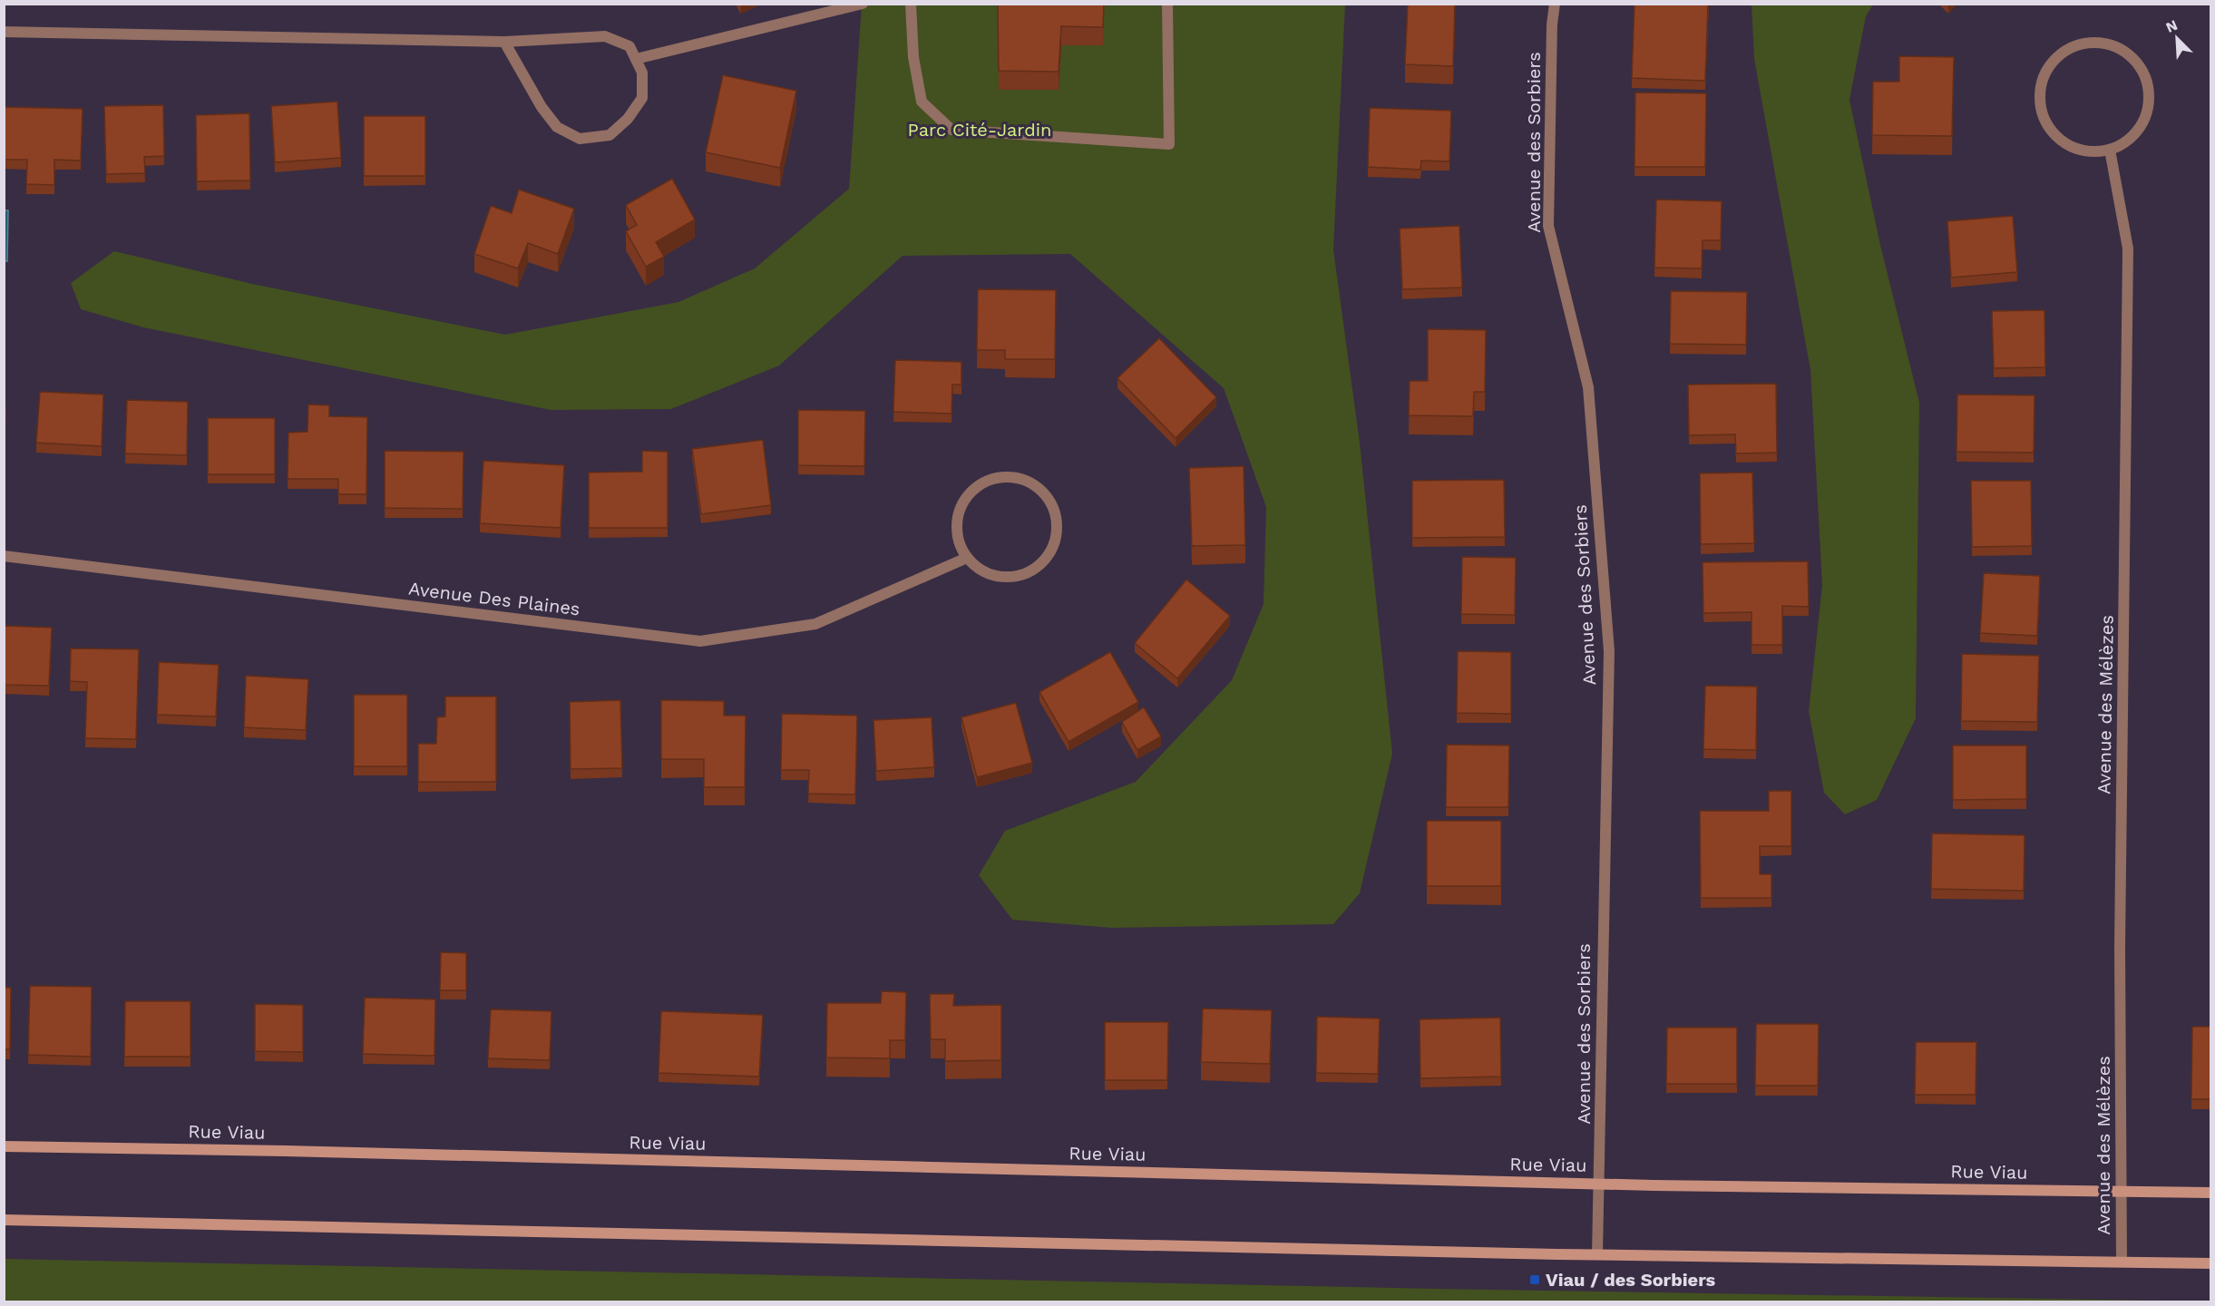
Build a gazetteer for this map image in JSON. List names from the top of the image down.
{
  "streets": {
    "main road": ["Rue Viau"],
    "street": ["Avenue des Sorbiers", "Avenue Des Plaines", "Avenue des Mélèzes"]
  },
  "crossings": [
    ["Avenue des Sorbiers", "Rue Viau"],
    ["Avenue des Mélèzes", "Rue Viau"]
  ],
  "parks": ["Parc Cité-Jardin"],
  "places": {
    "transit": ["Viau / des Sorbiers"]
  },
  "north": "top left"
}
